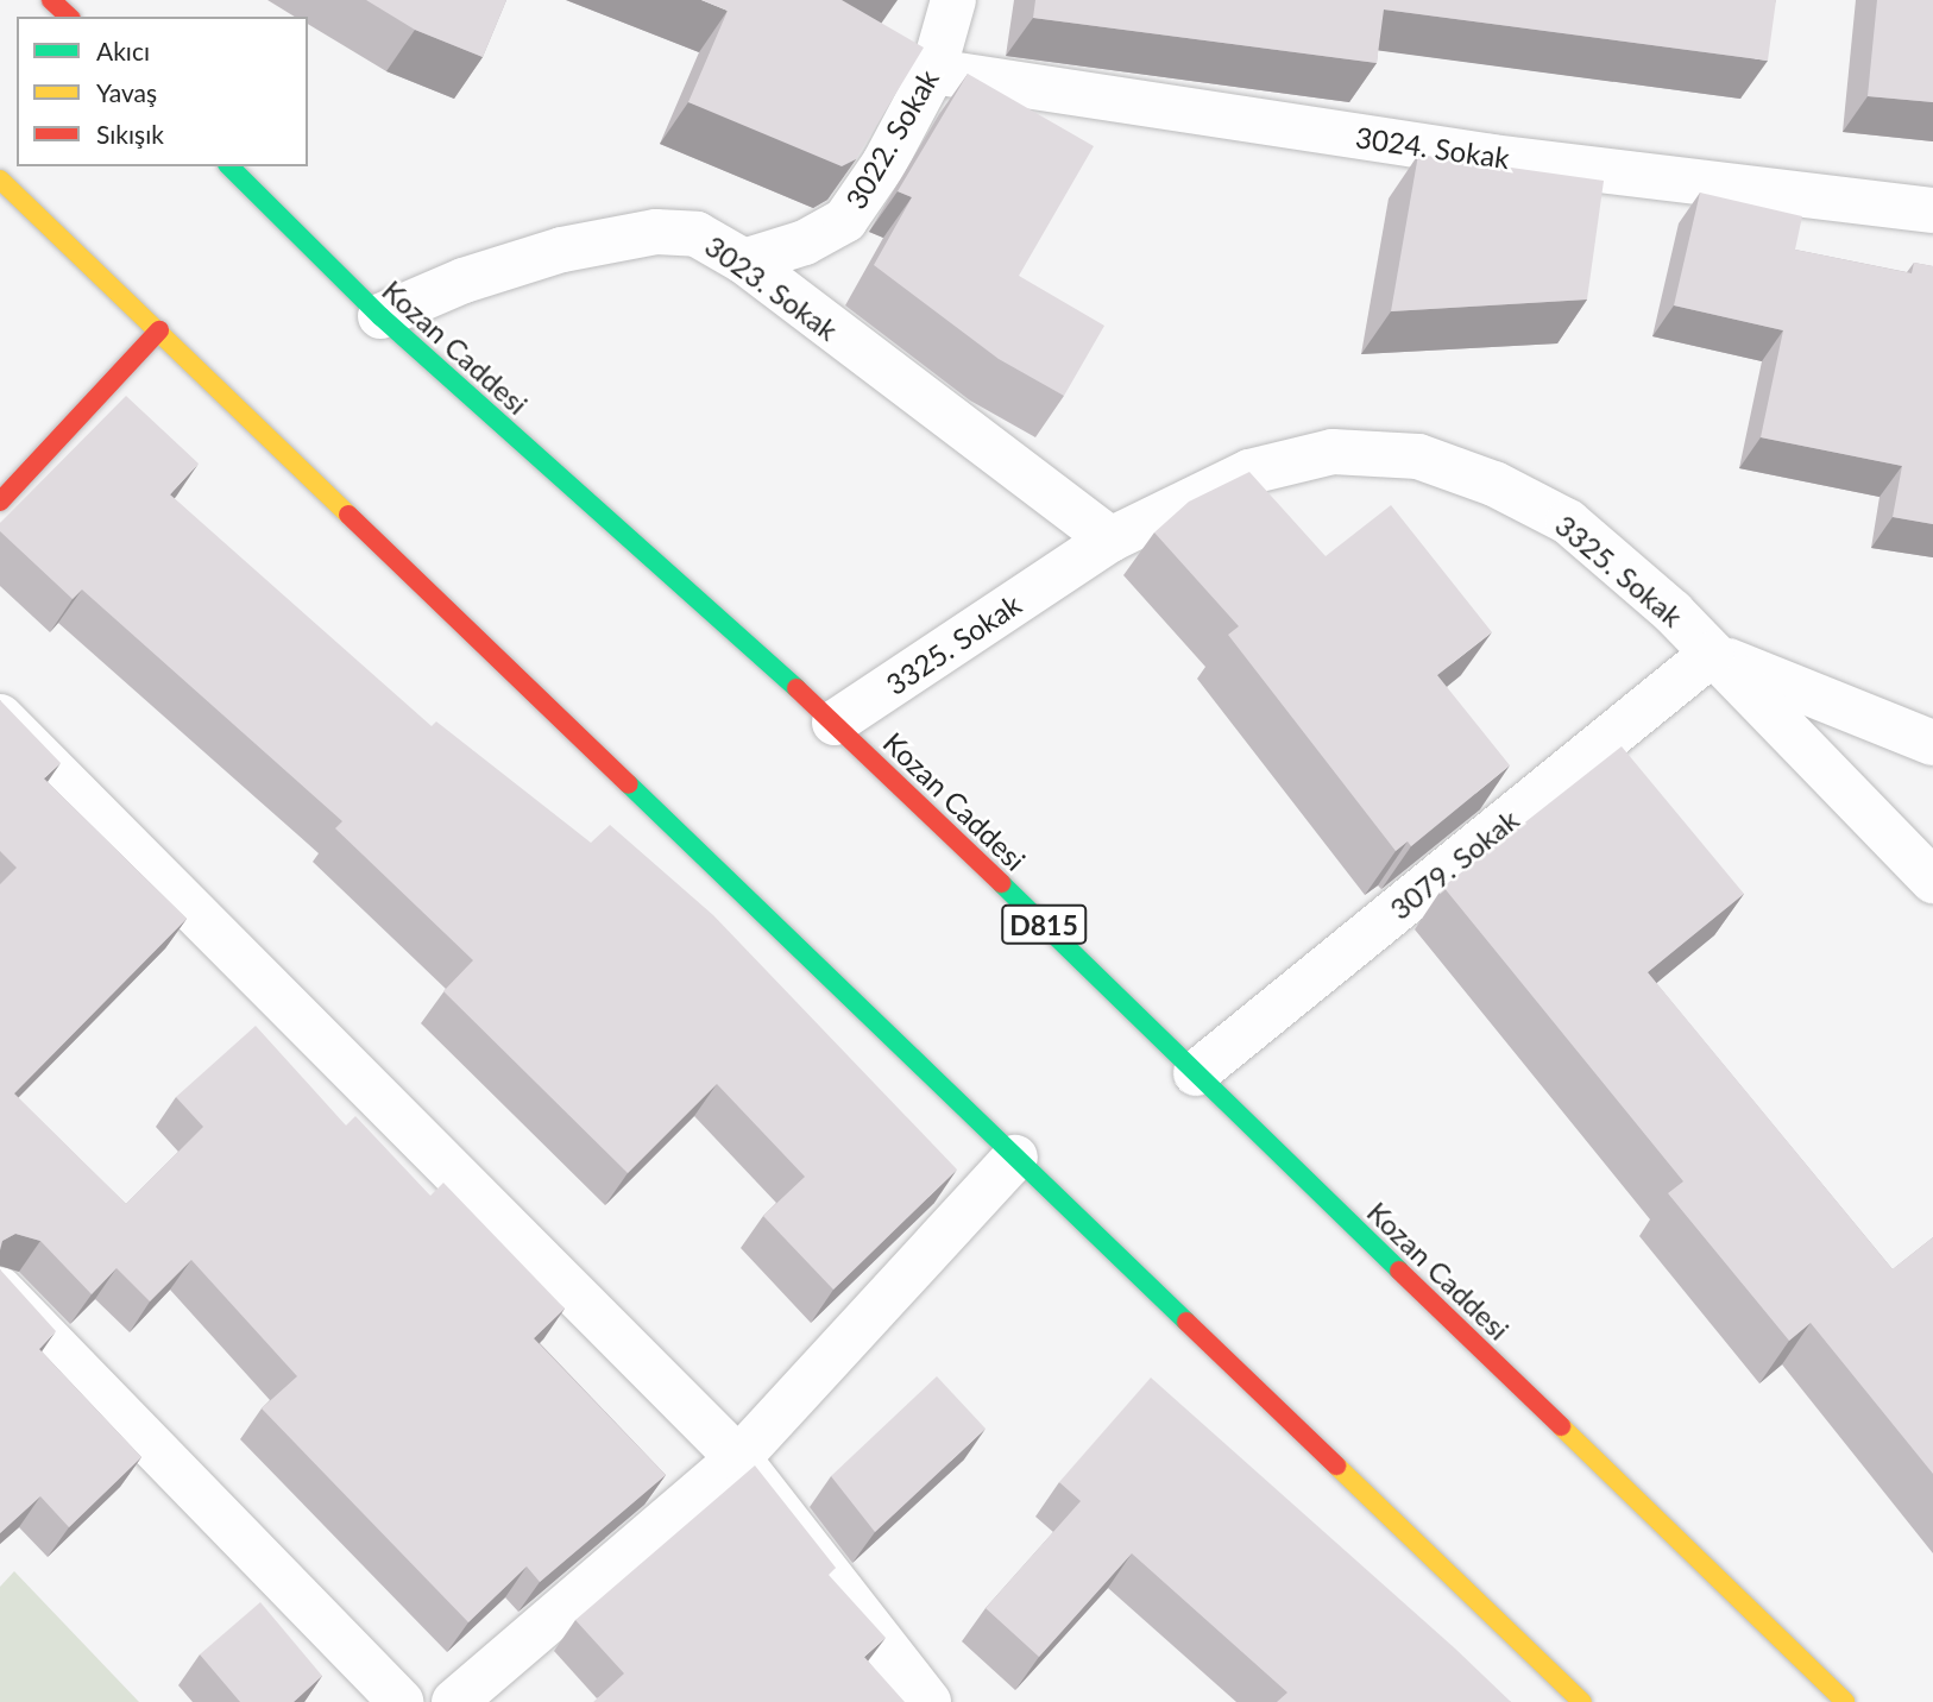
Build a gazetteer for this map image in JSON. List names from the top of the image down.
{
  "streets": {
    "main road": ["Kozan Caddesi", "D815"],
    "street": [
      "3022. Sokak",
      "3024. Sokak",
      "3023. Sokak",
      "3325. Sokak",
      "3079. Sokak"
    ]
  },
  "crossings": [
    ["3022. Sokak", "3024. Sokak"],
    ["3022. Sokak", "3023. Sokak"],
    ["3023. Sokak", "Kozan Caddesi"],
    ["3023. Sokak", "3325. Sokak"],
    ["Kozan Caddesi", "3325. Sokak"],
    ["Kozan Caddesi", "3079. Sokak"],
    ["3325. Sokak", "3079. Sokak"]
  ],
  "legend": ["Akıcı", "Yavaş", "Sıkışık"]
}
